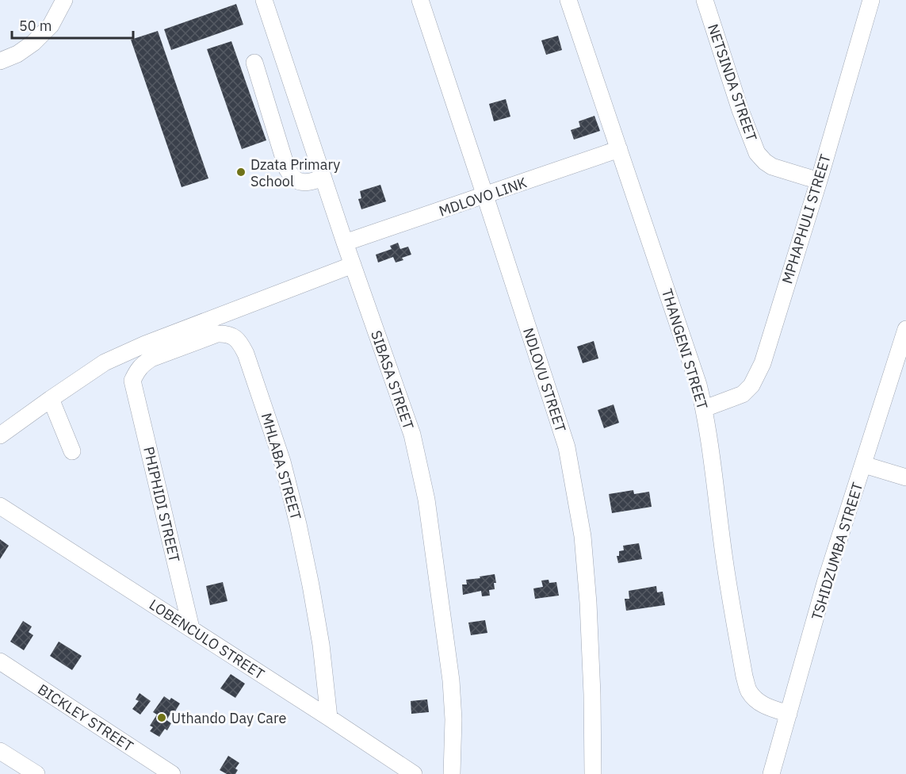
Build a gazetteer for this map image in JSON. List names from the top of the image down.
{
  "streets": {
    "street": [
      "NETSINDA STREET",
      "MDLOVO LINK",
      "MPHAPHULI STREET",
      "THANGENI STREET",
      "SIBASA STREET",
      "NDLOVU STREET",
      "MHLABA STREET",
      "PHIPHIDI STREET",
      "TSHIDZUMBA STREET",
      "LOBENCULO STREET",
      "BICKLEY STREET"
    ]
  },
  "crossings": [
    ["NETSINDA STREET", "MPHAPHULI STREET"],
    ["MDLOVO LINK", "THANGENI STREET"],
    ["MDLOVO LINK", "SIBASA STREET"],
    ["MDLOVO LINK", "NDLOVU STREET"],
    ["MPHAPHULI STREET", "THANGENI STREET"],
    ["THANGENI STREET", "TSHIDZUMBA STREET"],
    ["MHLABA STREET", "PHIPHIDI STREET"],
    ["MHLABA STREET", "LOBENCULO STREET"],
    ["PHIPHIDI STREET", "LOBENCULO STREET"]
  ],
  "places": ["Dzata Primary School", "Uthando Day Care"],
  "scale_bar": "50 m"
}
